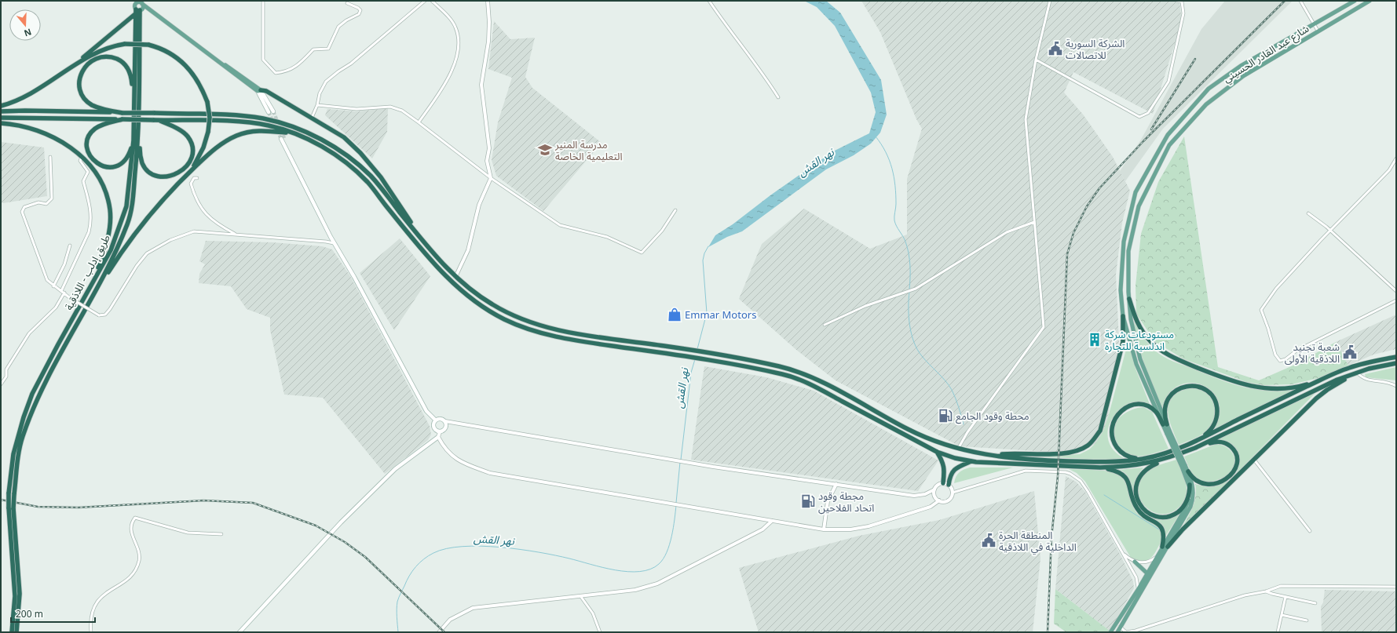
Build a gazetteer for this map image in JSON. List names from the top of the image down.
{
  "streets": {
    "highway": ["طريق إدلب - اللاذقية"],
    "main road": ["شارع عبد القادر الحسيني"]
  },
  "water": ["نهر القش"],
  "places": {
    "public building": ["الشركة السورية للاتصالات", "شعبة تجنيد اللاذقية الأولى", "المنطقة الحرة الداخلية في اللاذقية"],
    "school or university": ["مدرسة المنير التعليمية الخاصة"],
    "shop": ["Emmar Motors"],
    "building": ["مستودعات شركة اندلسية للتجارة"],
    "fuel station": ["محطة وقود الجامع", "مجطة وقود اتحاد الفلاحين"]
  },
  "scale_bar": "200 m",
  "north": "bottom"
}
